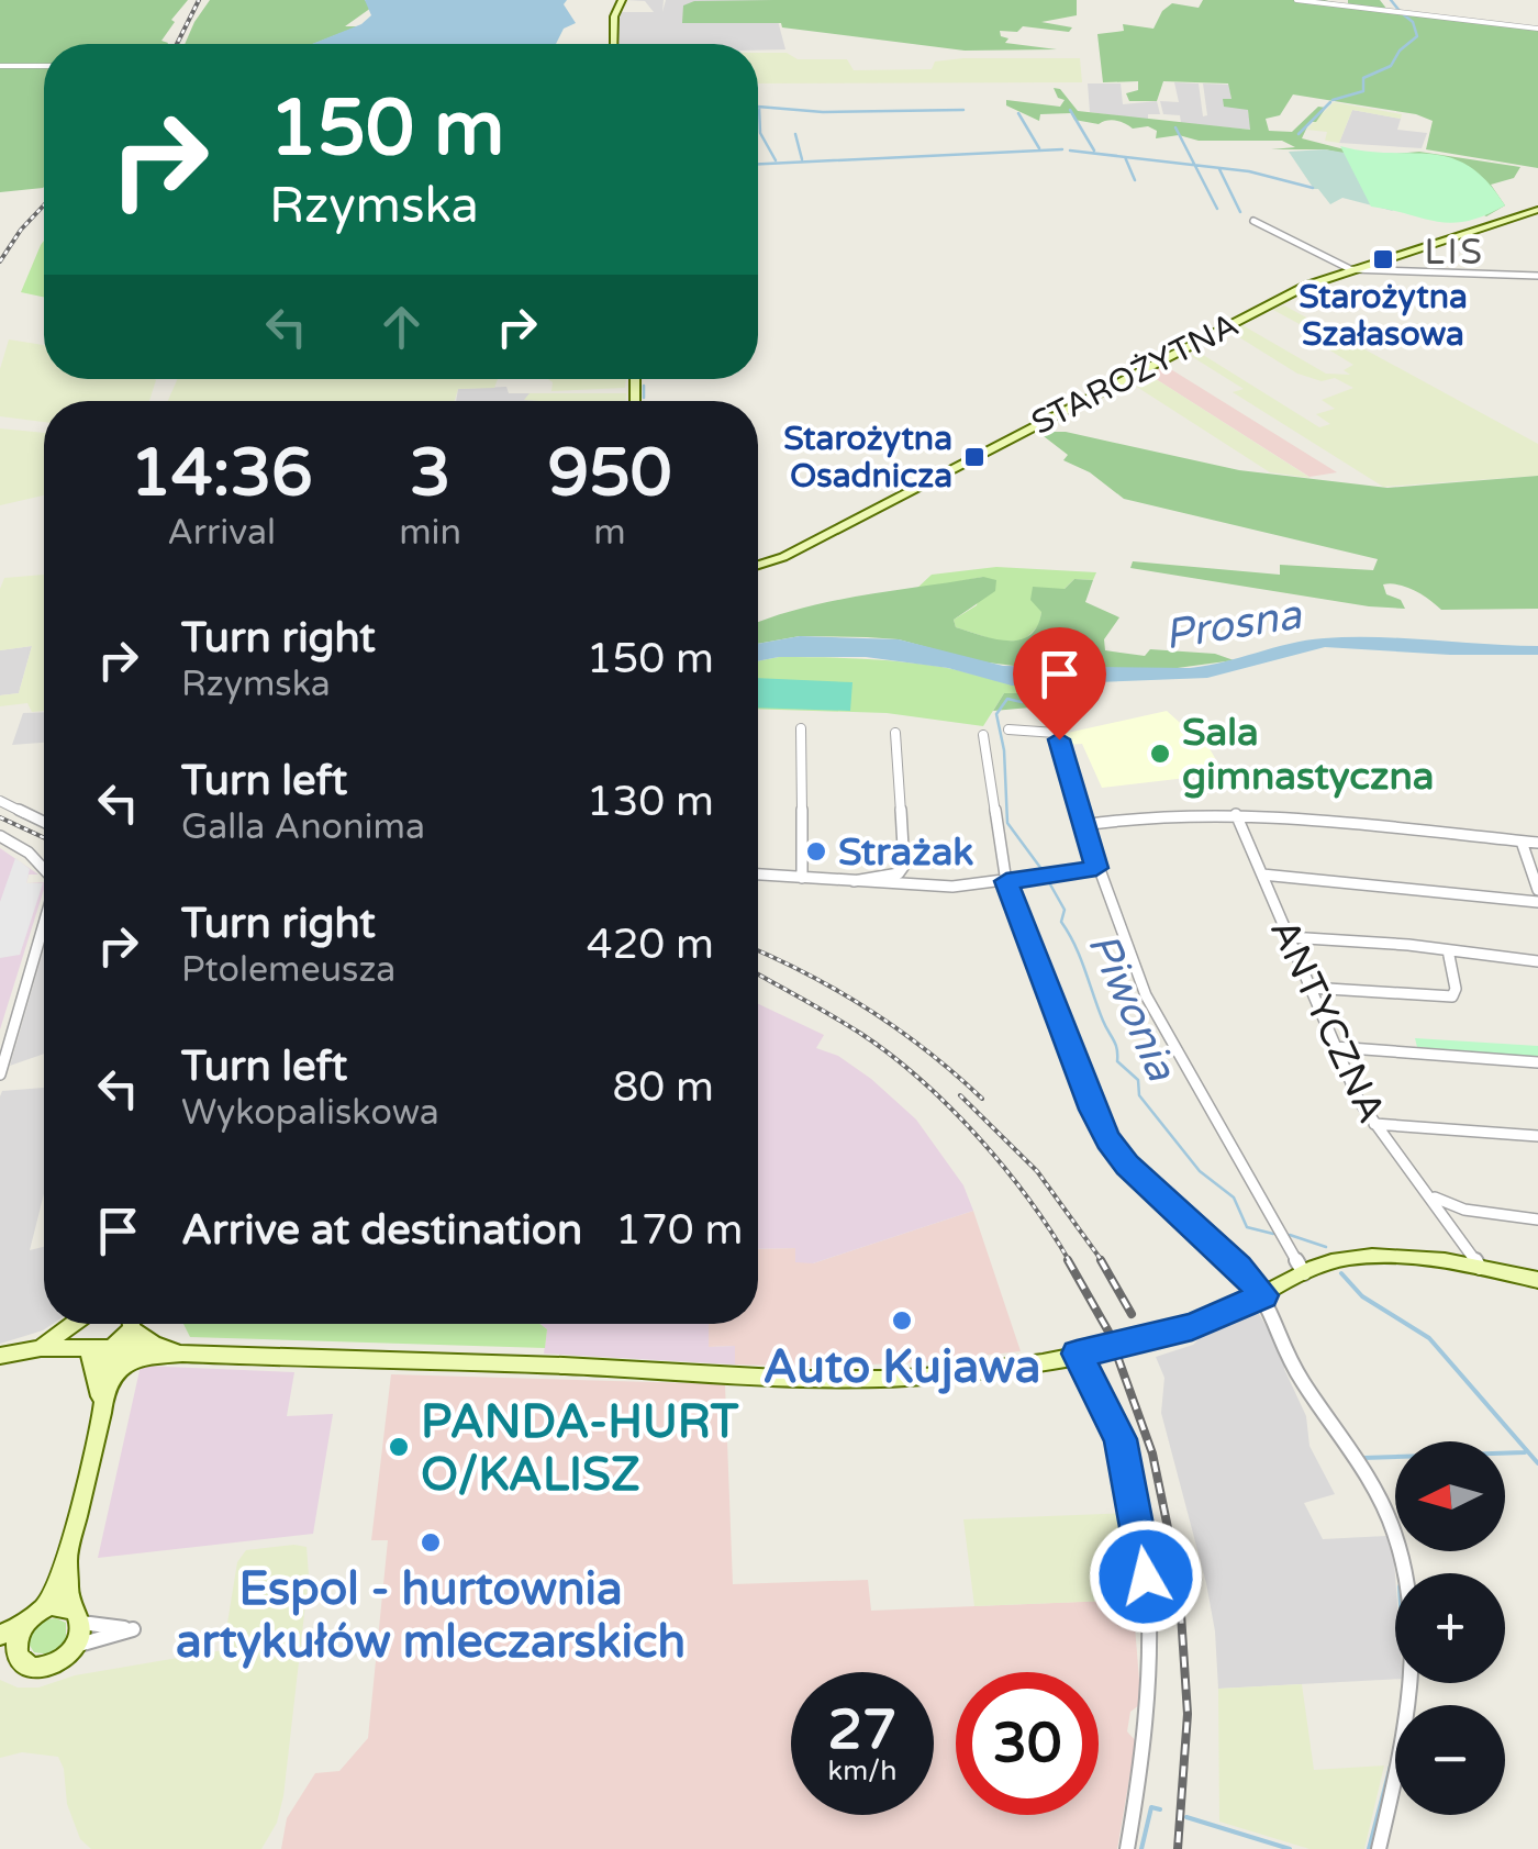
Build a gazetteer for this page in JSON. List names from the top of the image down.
{
  "streets": {
    "street": ["STAROŻYTNA", "ANTYCZNA"]
  },
  "districts": ["LIS"],
  "water": ["Prosna", "Piwonia"],
  "places": {
    "transit": ["Starożytna Szałasowa", "Starożytna Osadnicza"],
    "other": [
      "Sala gimnastyczna",
      "Strażak",
      "Auto Kujawa",
      "PANDA-HURT O/KALISZ",
      "Espol - hurtownia artykułów mleczarskich"
    ]
  },
  "north": "left",
  "page": {
    "turn": ["150 m", "Rzymska"],
    "eta": [
      "14:36",
      "Arrival",
      "3",
      "min",
      "950",
      "m"
    ],
    "list": [
      {
        "name": "Turn right",
        "note": "Rzymska",
        "value": "150 m"
      },
      {
        "name": "Turn left",
        "note": "Galla Anonima",
        "value": "130 m"
      },
      {
        "name": "Turn right",
        "note": "Ptolemeusza",
        "value": "420 m"
      },
      {
        "name": "Turn left",
        "note": "Wykopaliskowa",
        "value": "80 m"
      },
      {
        "name": "Arrive at destination",
        "value": "170 m"
      }
    ],
    "map_buttons": ["+", "−"],
    "speed": "27 km/h",
    "limit": "30"
  }
}
